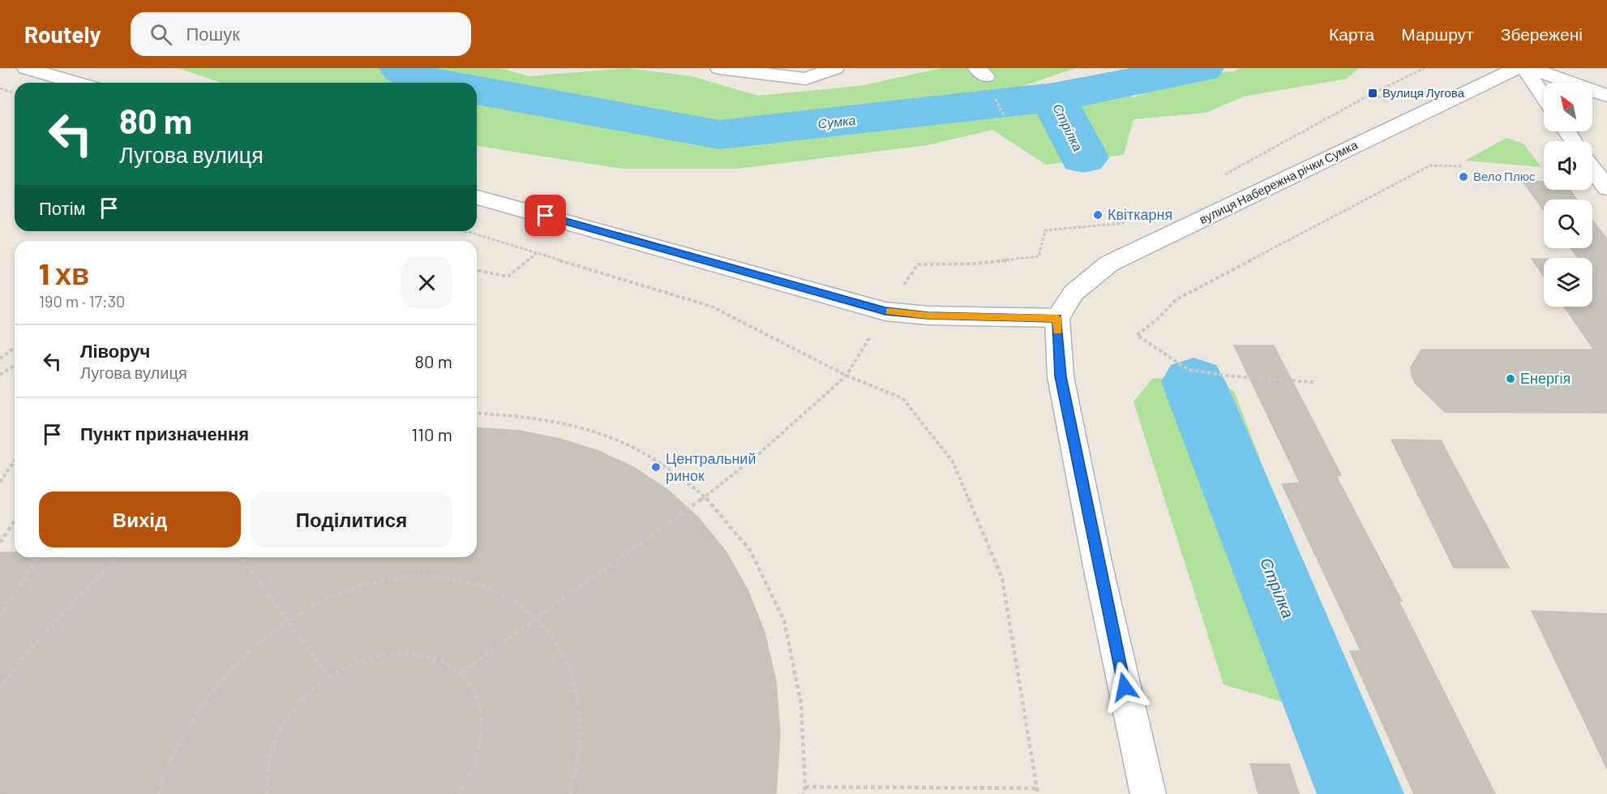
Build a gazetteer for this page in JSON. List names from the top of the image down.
{
  "streets": {
    "main road": ["вулиця Набережна річки Сумка"]
  },
  "water": ["Сумка", "Стрілка"],
  "places": {
    "transit": ["Вулиця Лугова"],
    "other": [
      "Вело Плюс",
      "Квіткарня",
      "Енергія",
      "Центральний ринок"
    ]
  },
  "north": "top left",
  "page": {
    "header": "Routely",
    "search": "Пошук",
    "nav": ["Карта", "Маршрут", "Збережені"],
    "turn": ["80 m", "Лугова вулиця"],
    "then": "Потім",
    "heading": ["1 хв", "190 m · 17:30"],
    "list": [
      {
        "name": "Ліворуч",
        "note": "Лугова вулиця",
        "value": "80 m"
      },
      {
        "name": "Пункт призначення",
        "value": "110 m"
      }
    ],
    "buttons": ["Вихід", "Поділитися"]
  }
}
